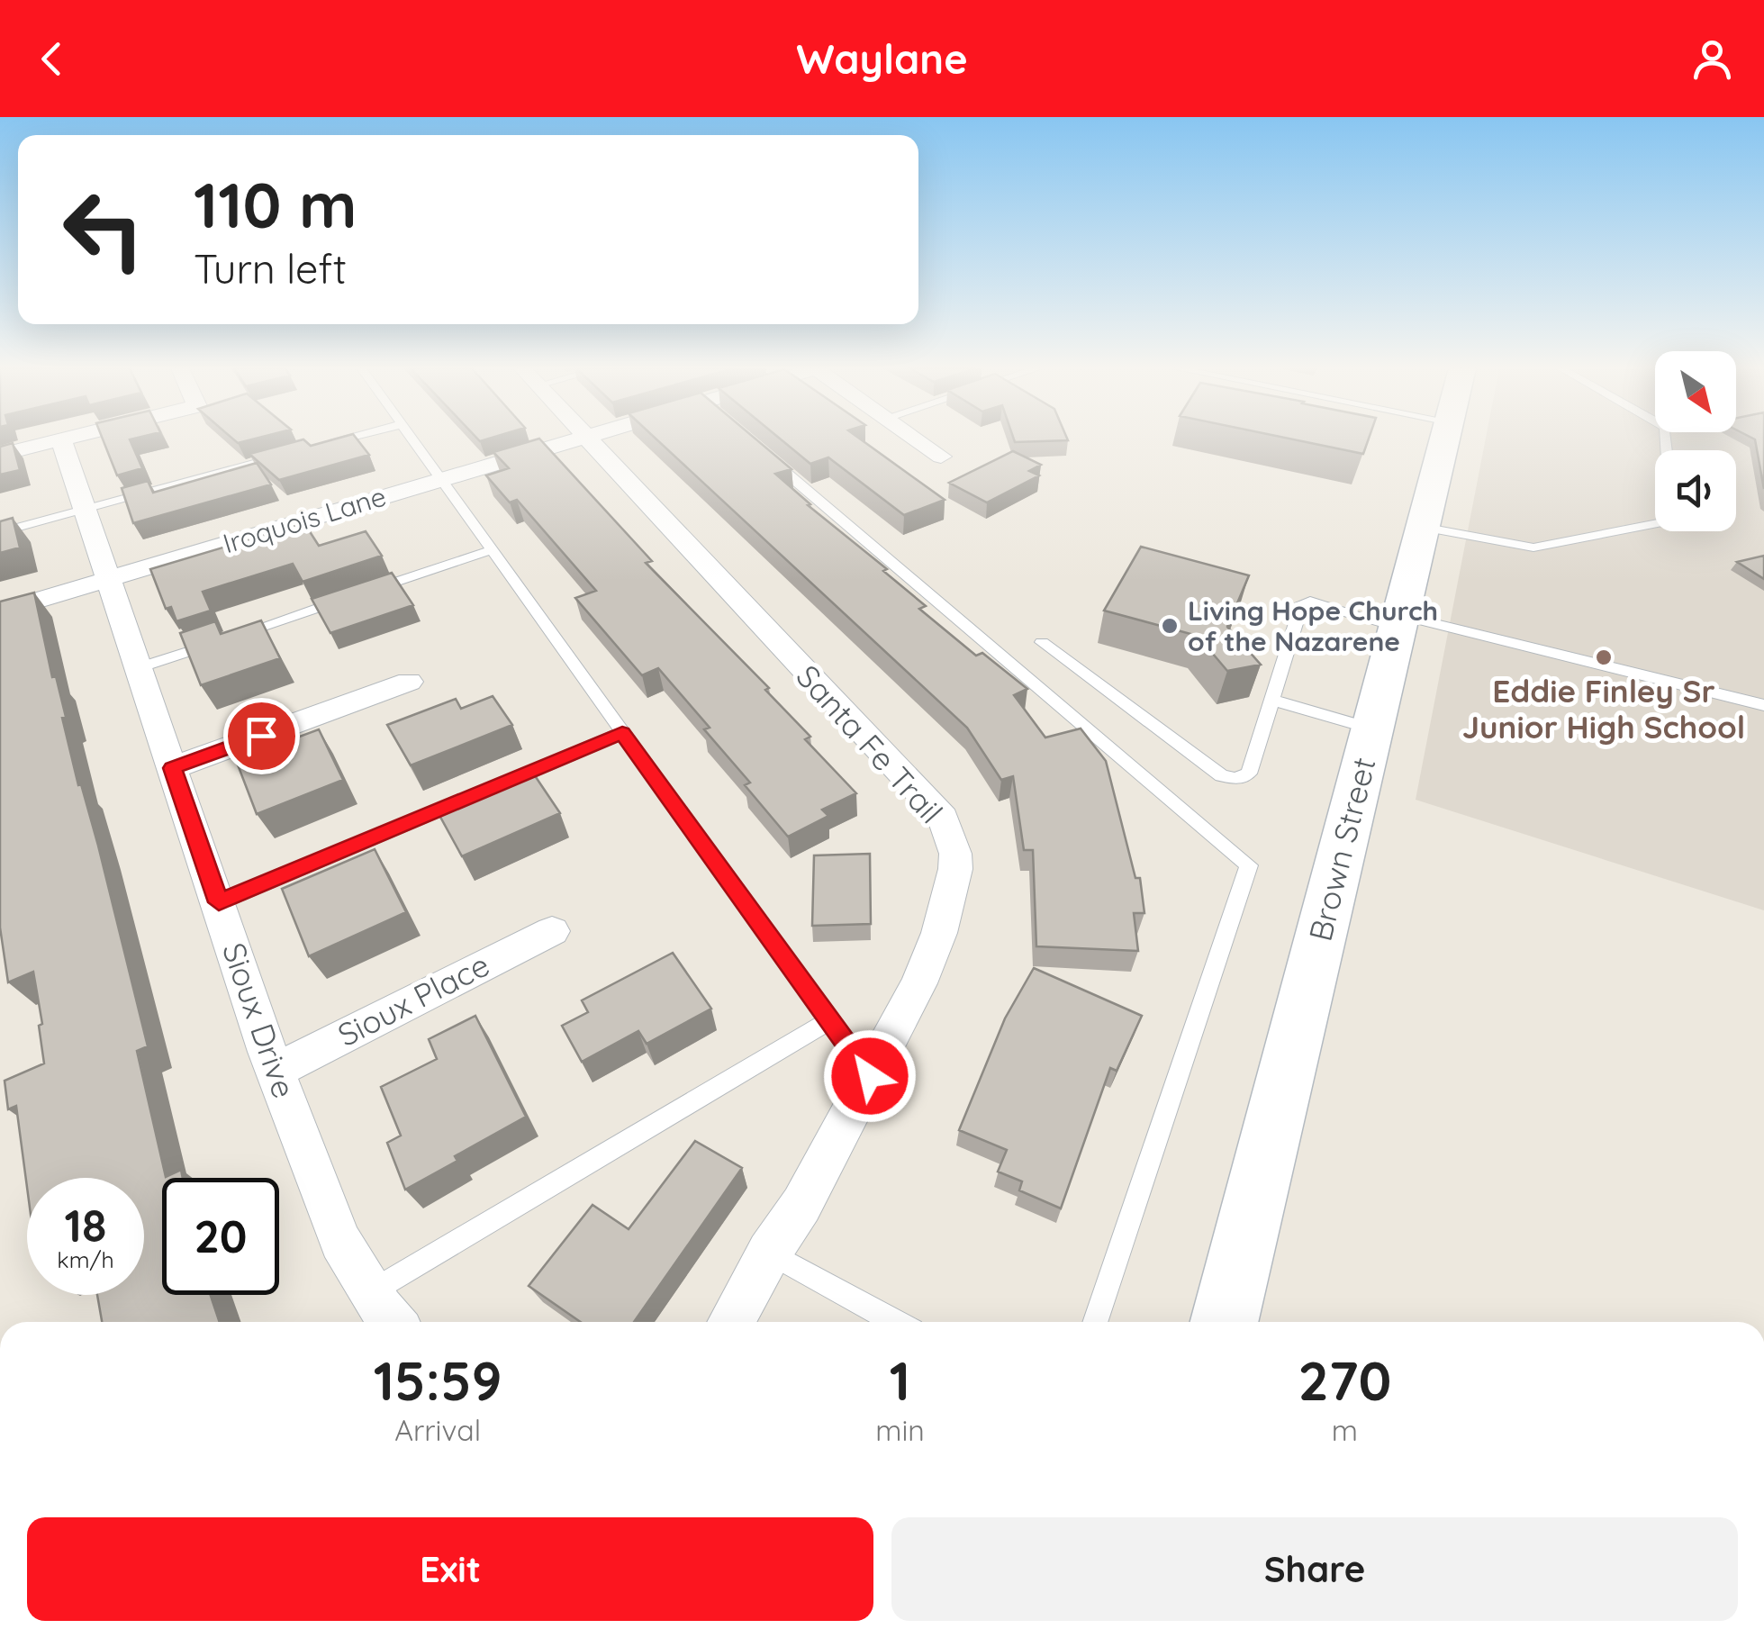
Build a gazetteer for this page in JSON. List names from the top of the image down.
{
  "streets": {
    "main road": ["Brown Street"],
    "street": [
      "Iroquois Lane",
      "Santa Fe Trail",
      "Sioux Place",
      "Sioux Drive"
    ]
  },
  "crossings": [
    ["Iroquois Lane", "Sioux Drive"],
    ["Sioux Place", "Sioux Drive"]
  ],
  "places": ["Living Hope Church of the Nazarene", "Eddie Finley Sr Junior High School"],
  "north": "bottom right",
  "page": {
    "header": "Waylane",
    "turn": ["110 m", "Turn left"],
    "speed": "18 km/h",
    "limit": "20",
    "eta": [
      "15:59",
      "Arrival",
      "1",
      "min",
      "270",
      "m"
    ],
    "buttons": ["Exit", "Share"]
  }
}
